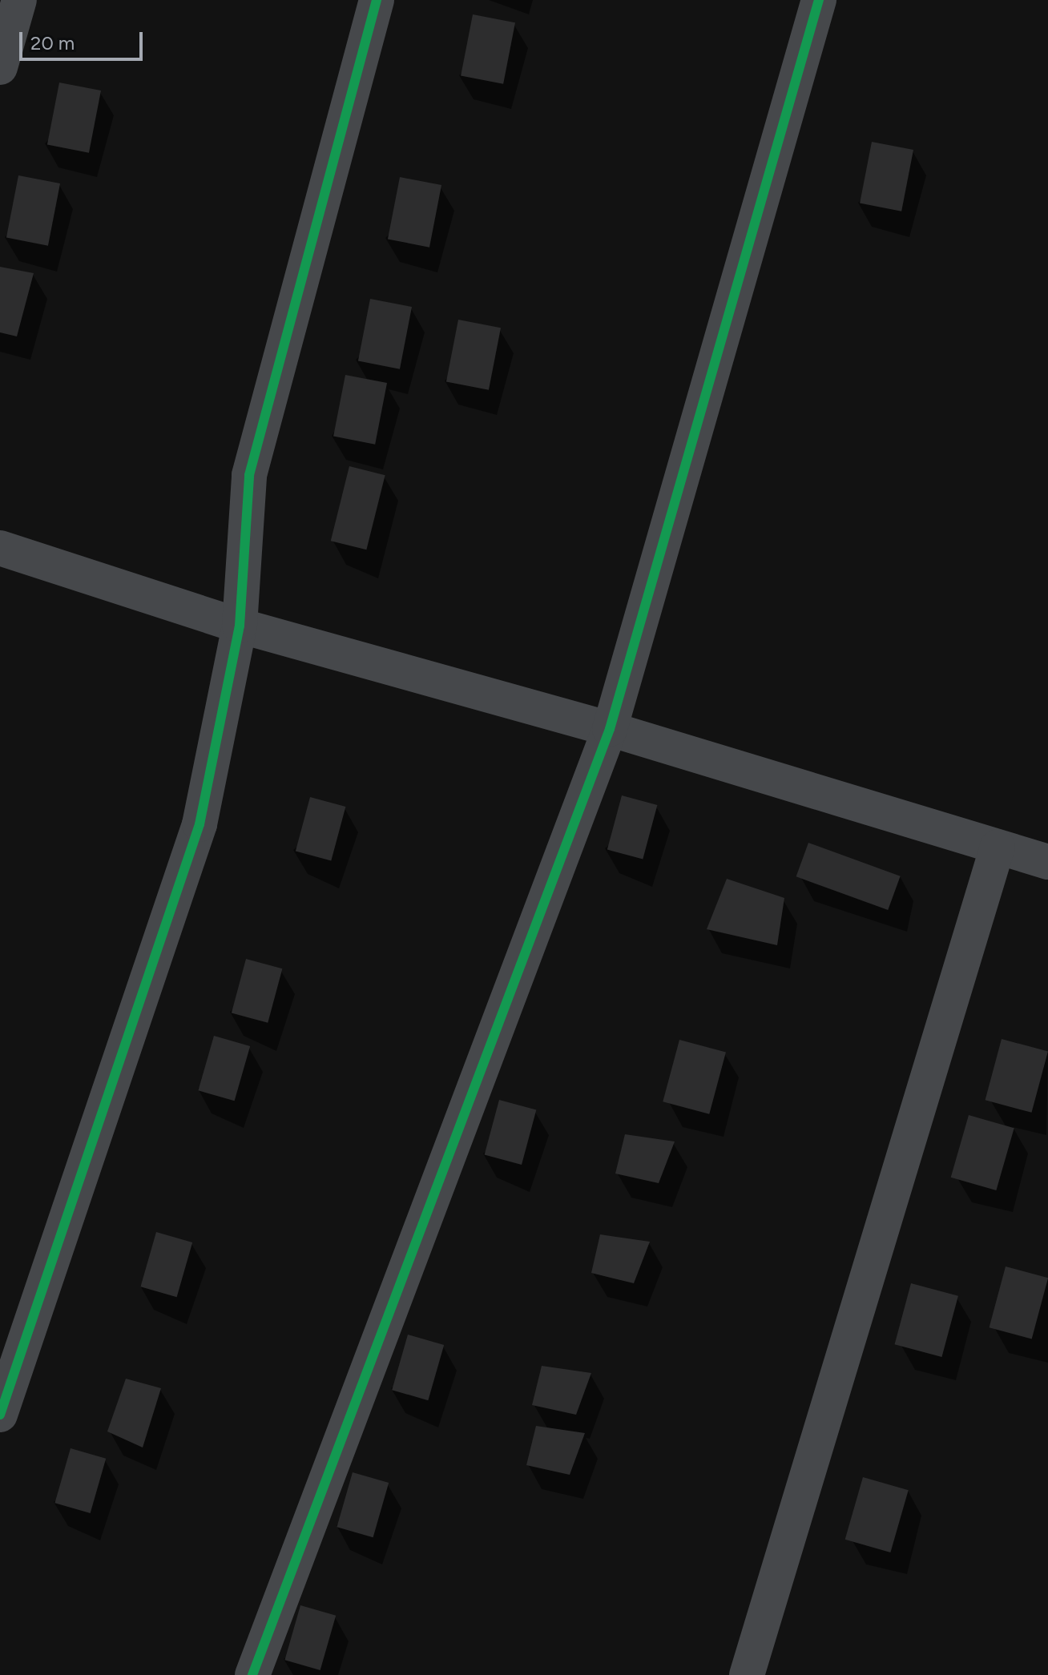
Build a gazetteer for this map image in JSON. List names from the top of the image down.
{
  "scale_bar": "20 m"
}
